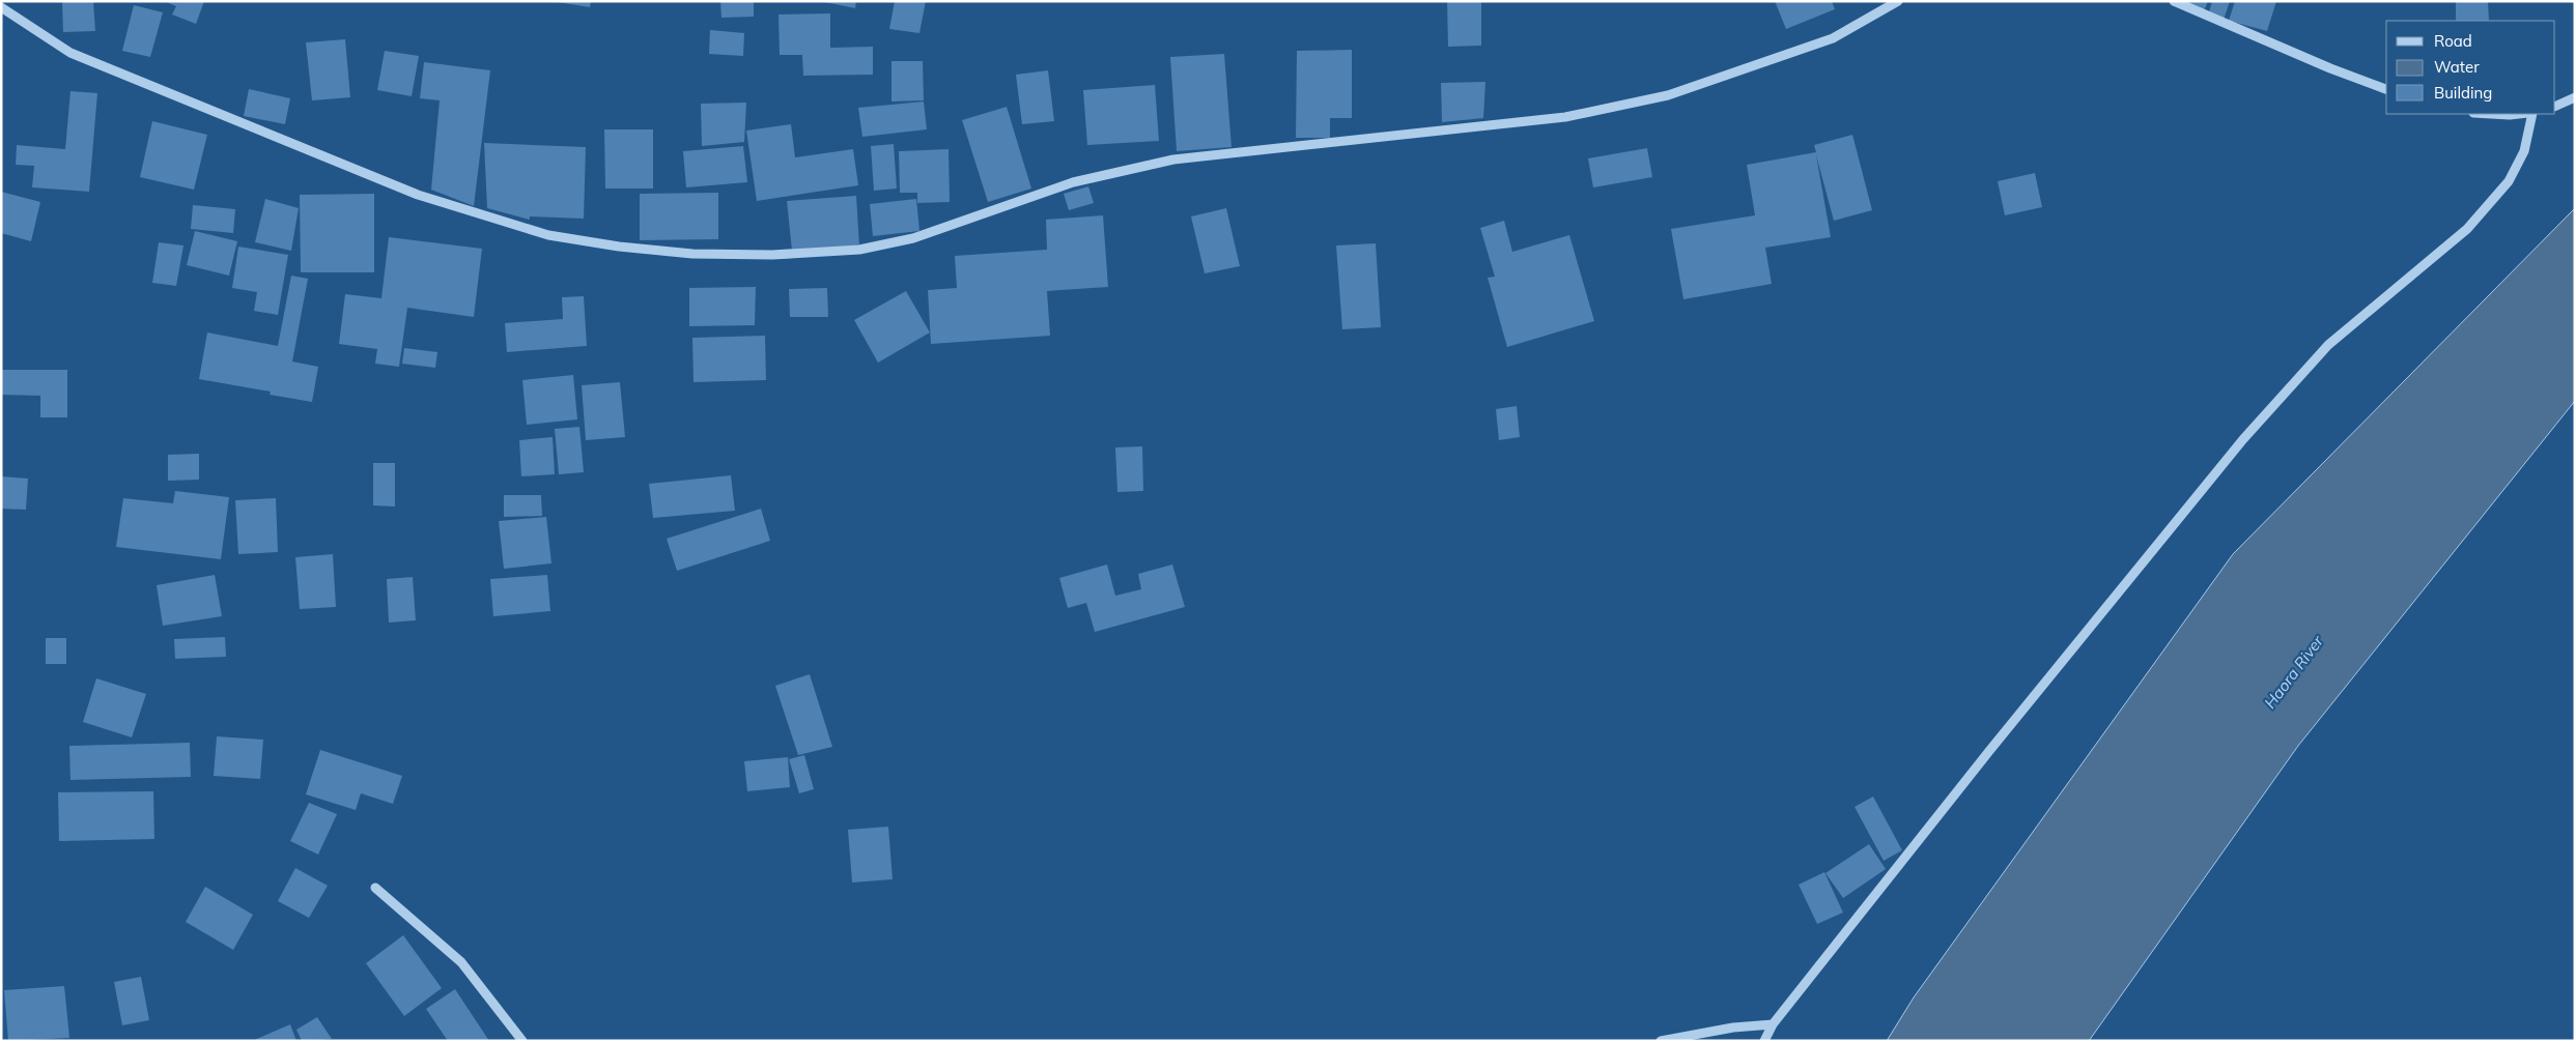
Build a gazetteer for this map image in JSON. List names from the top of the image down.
{
  "water": ["Haora River"],
  "legend": ["Road", "Water", "Building"]
}
